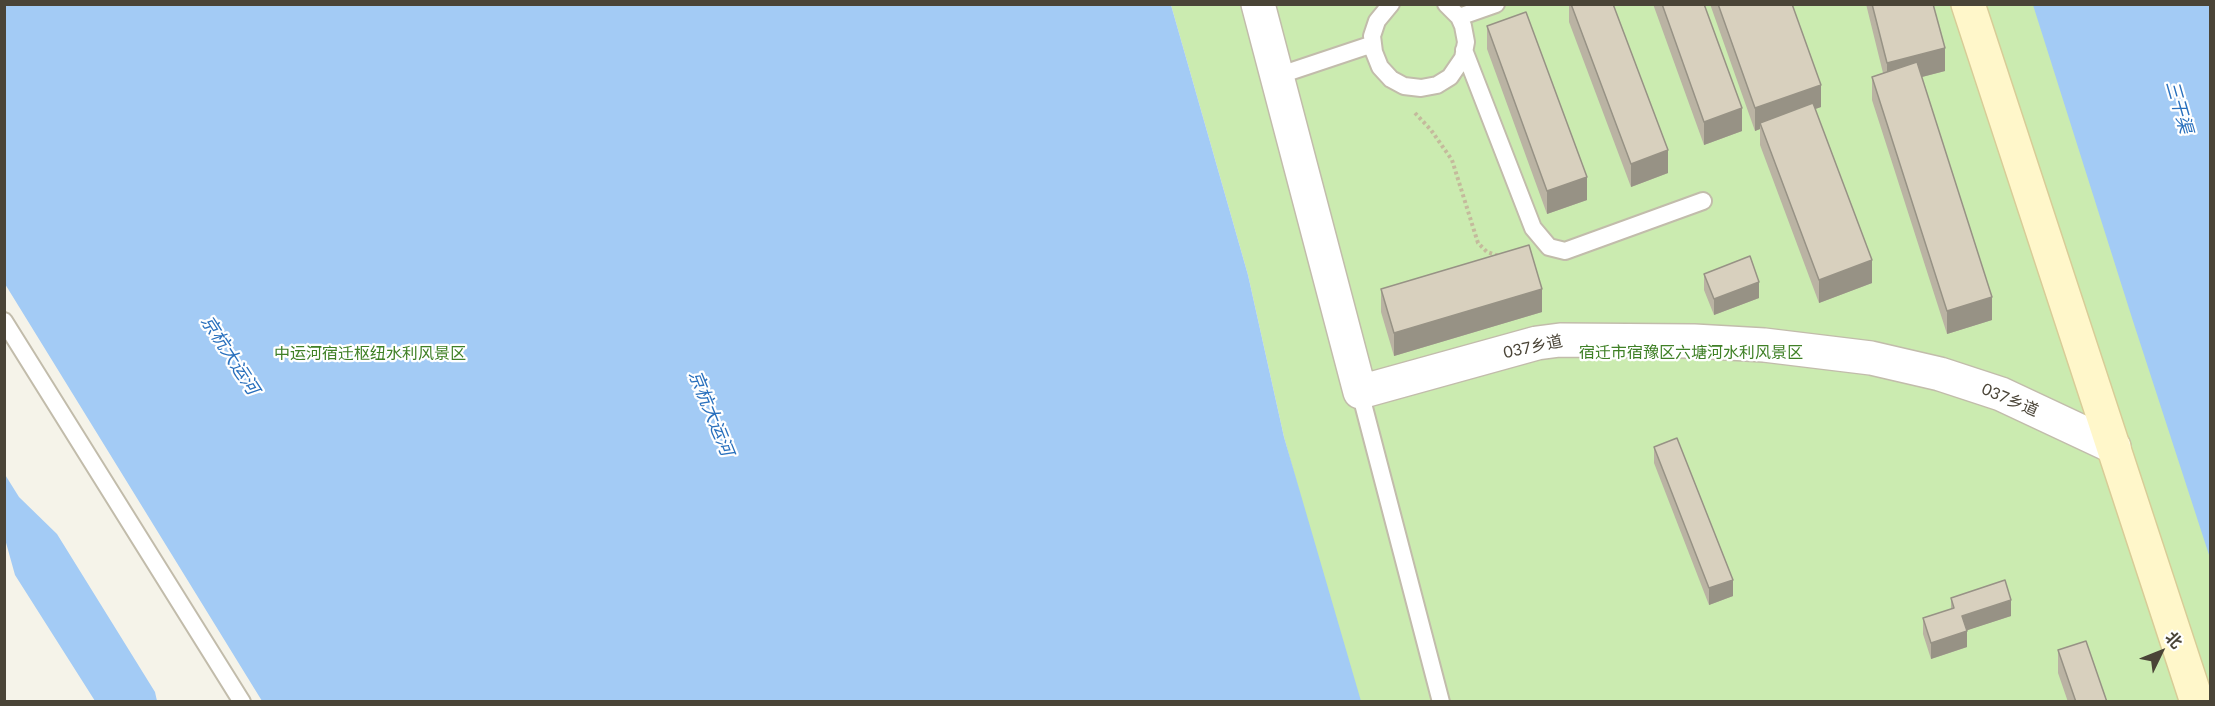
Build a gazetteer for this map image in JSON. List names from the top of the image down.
{
  "streets": {
    "street": ["037乡道"]
  },
  "water": ["三干渠", "京杭大运河"],
  "parks": ["宿迁市宿豫区六塘河水利风景区", "中运河宿迁枢纽水利风景区"],
  "north": "top right"
}
